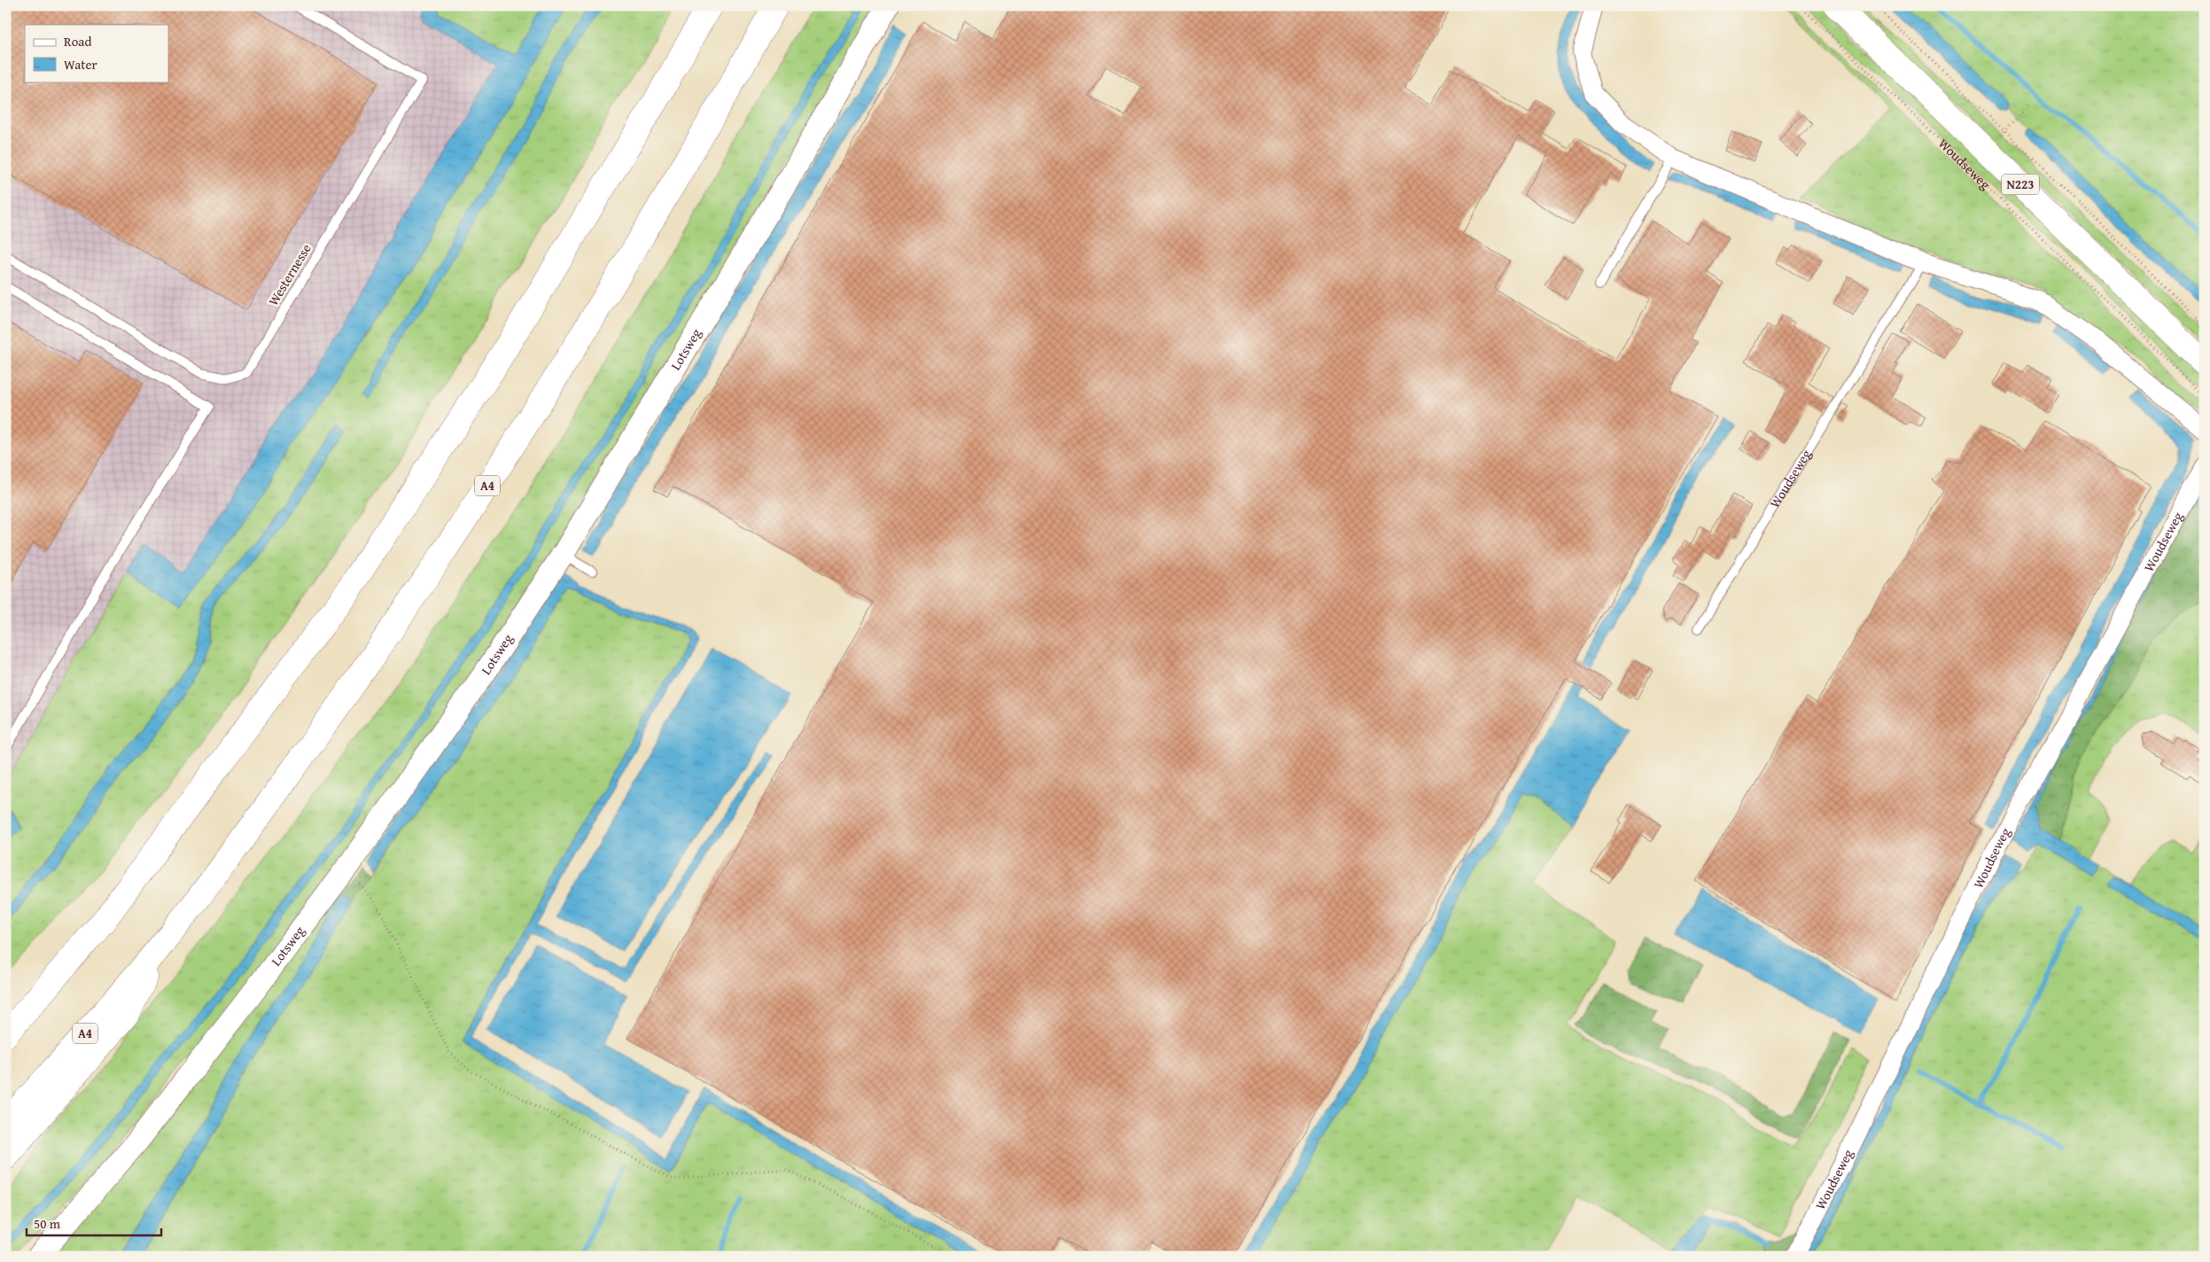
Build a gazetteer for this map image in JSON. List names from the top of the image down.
{
  "streets": {
    "main road": ["Woudseweg", "N223", "A4"],
    "street": ["Lotsweg"],
    "lane": ["Westernesse"]
  },
  "legend": ["Road", "Water"],
  "scale_bar": "50 m"
}
